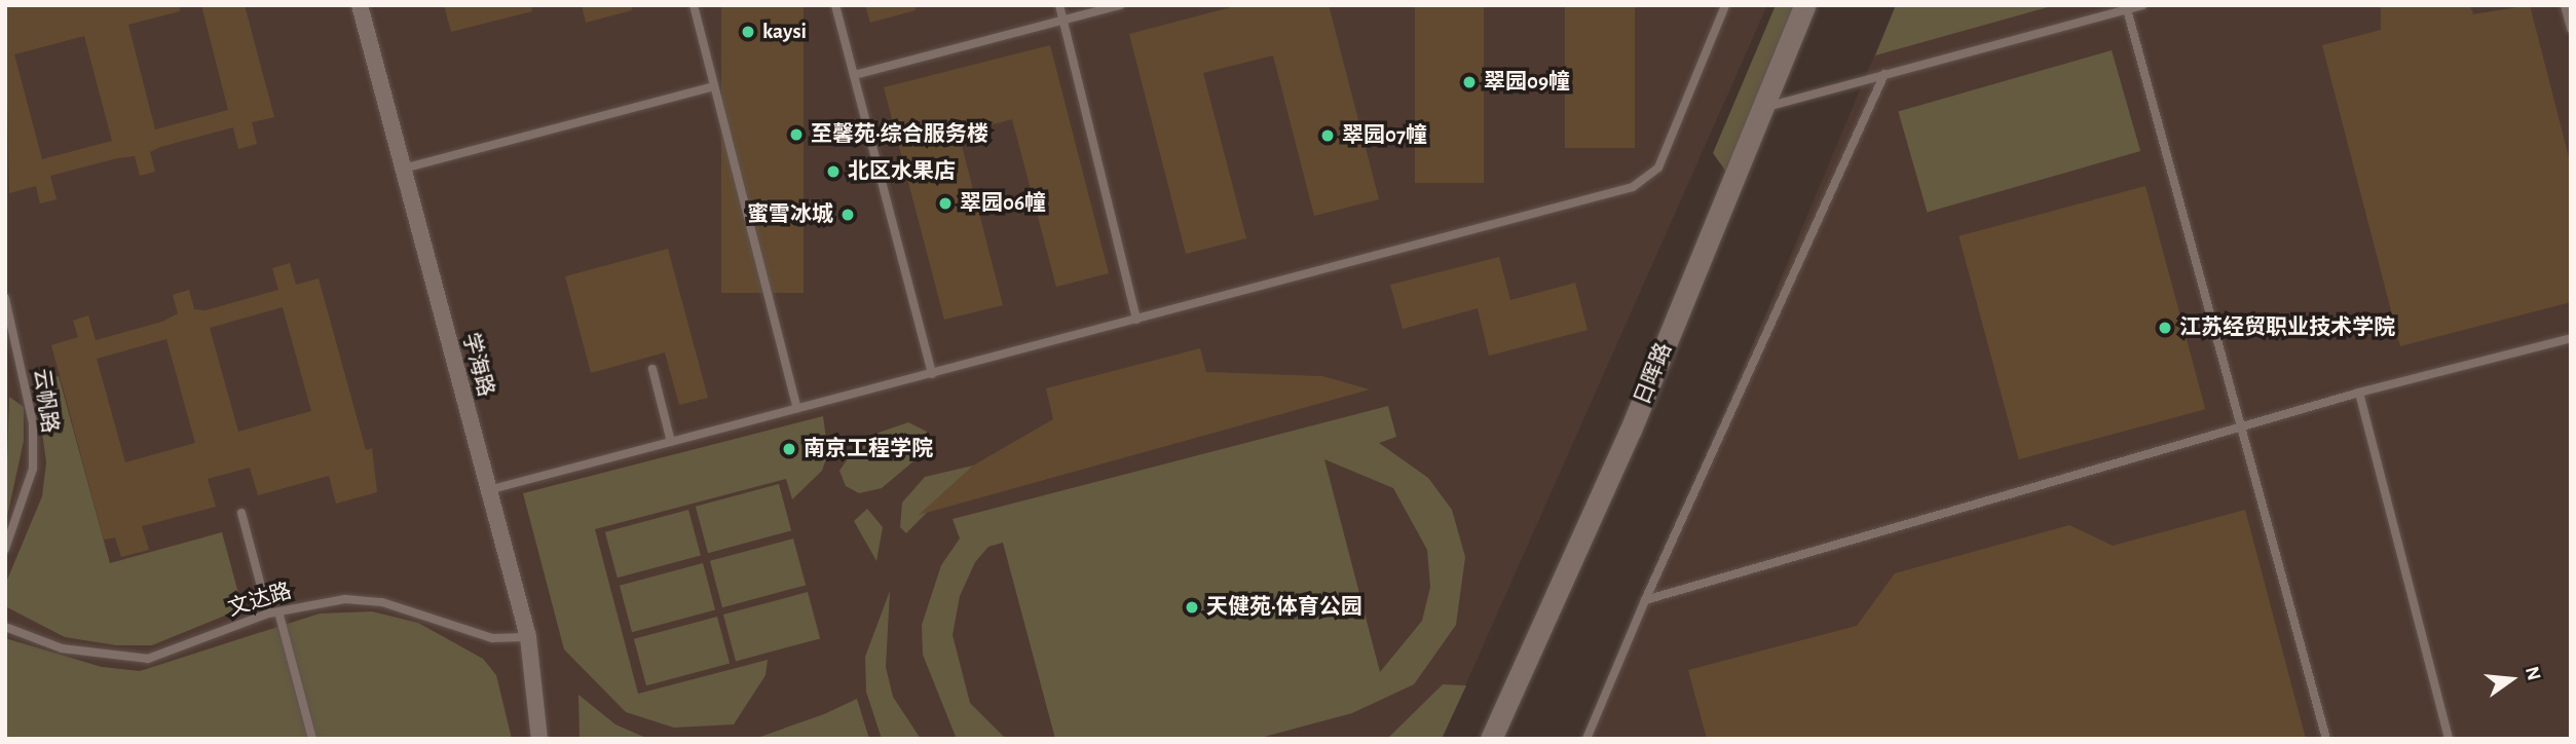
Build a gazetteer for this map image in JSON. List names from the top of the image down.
{
  "streets": {
    "street": ["学海路", "日晖路"],
    "lane": ["云帆路", "文达路"]
  },
  "crossings": [
    ["学海路", "文达路"]
  ],
  "places": [
    "kaysi",
    "翠园09幢",
    "至馨苑·综合服务楼",
    "翠园07幢",
    "北区水果店",
    "翠园06幢",
    "蜜雪冰城",
    "江苏经贸职业技术学院",
    "南京工程学院",
    "天健苑·体育公园"
  ],
  "north": "right"
}
